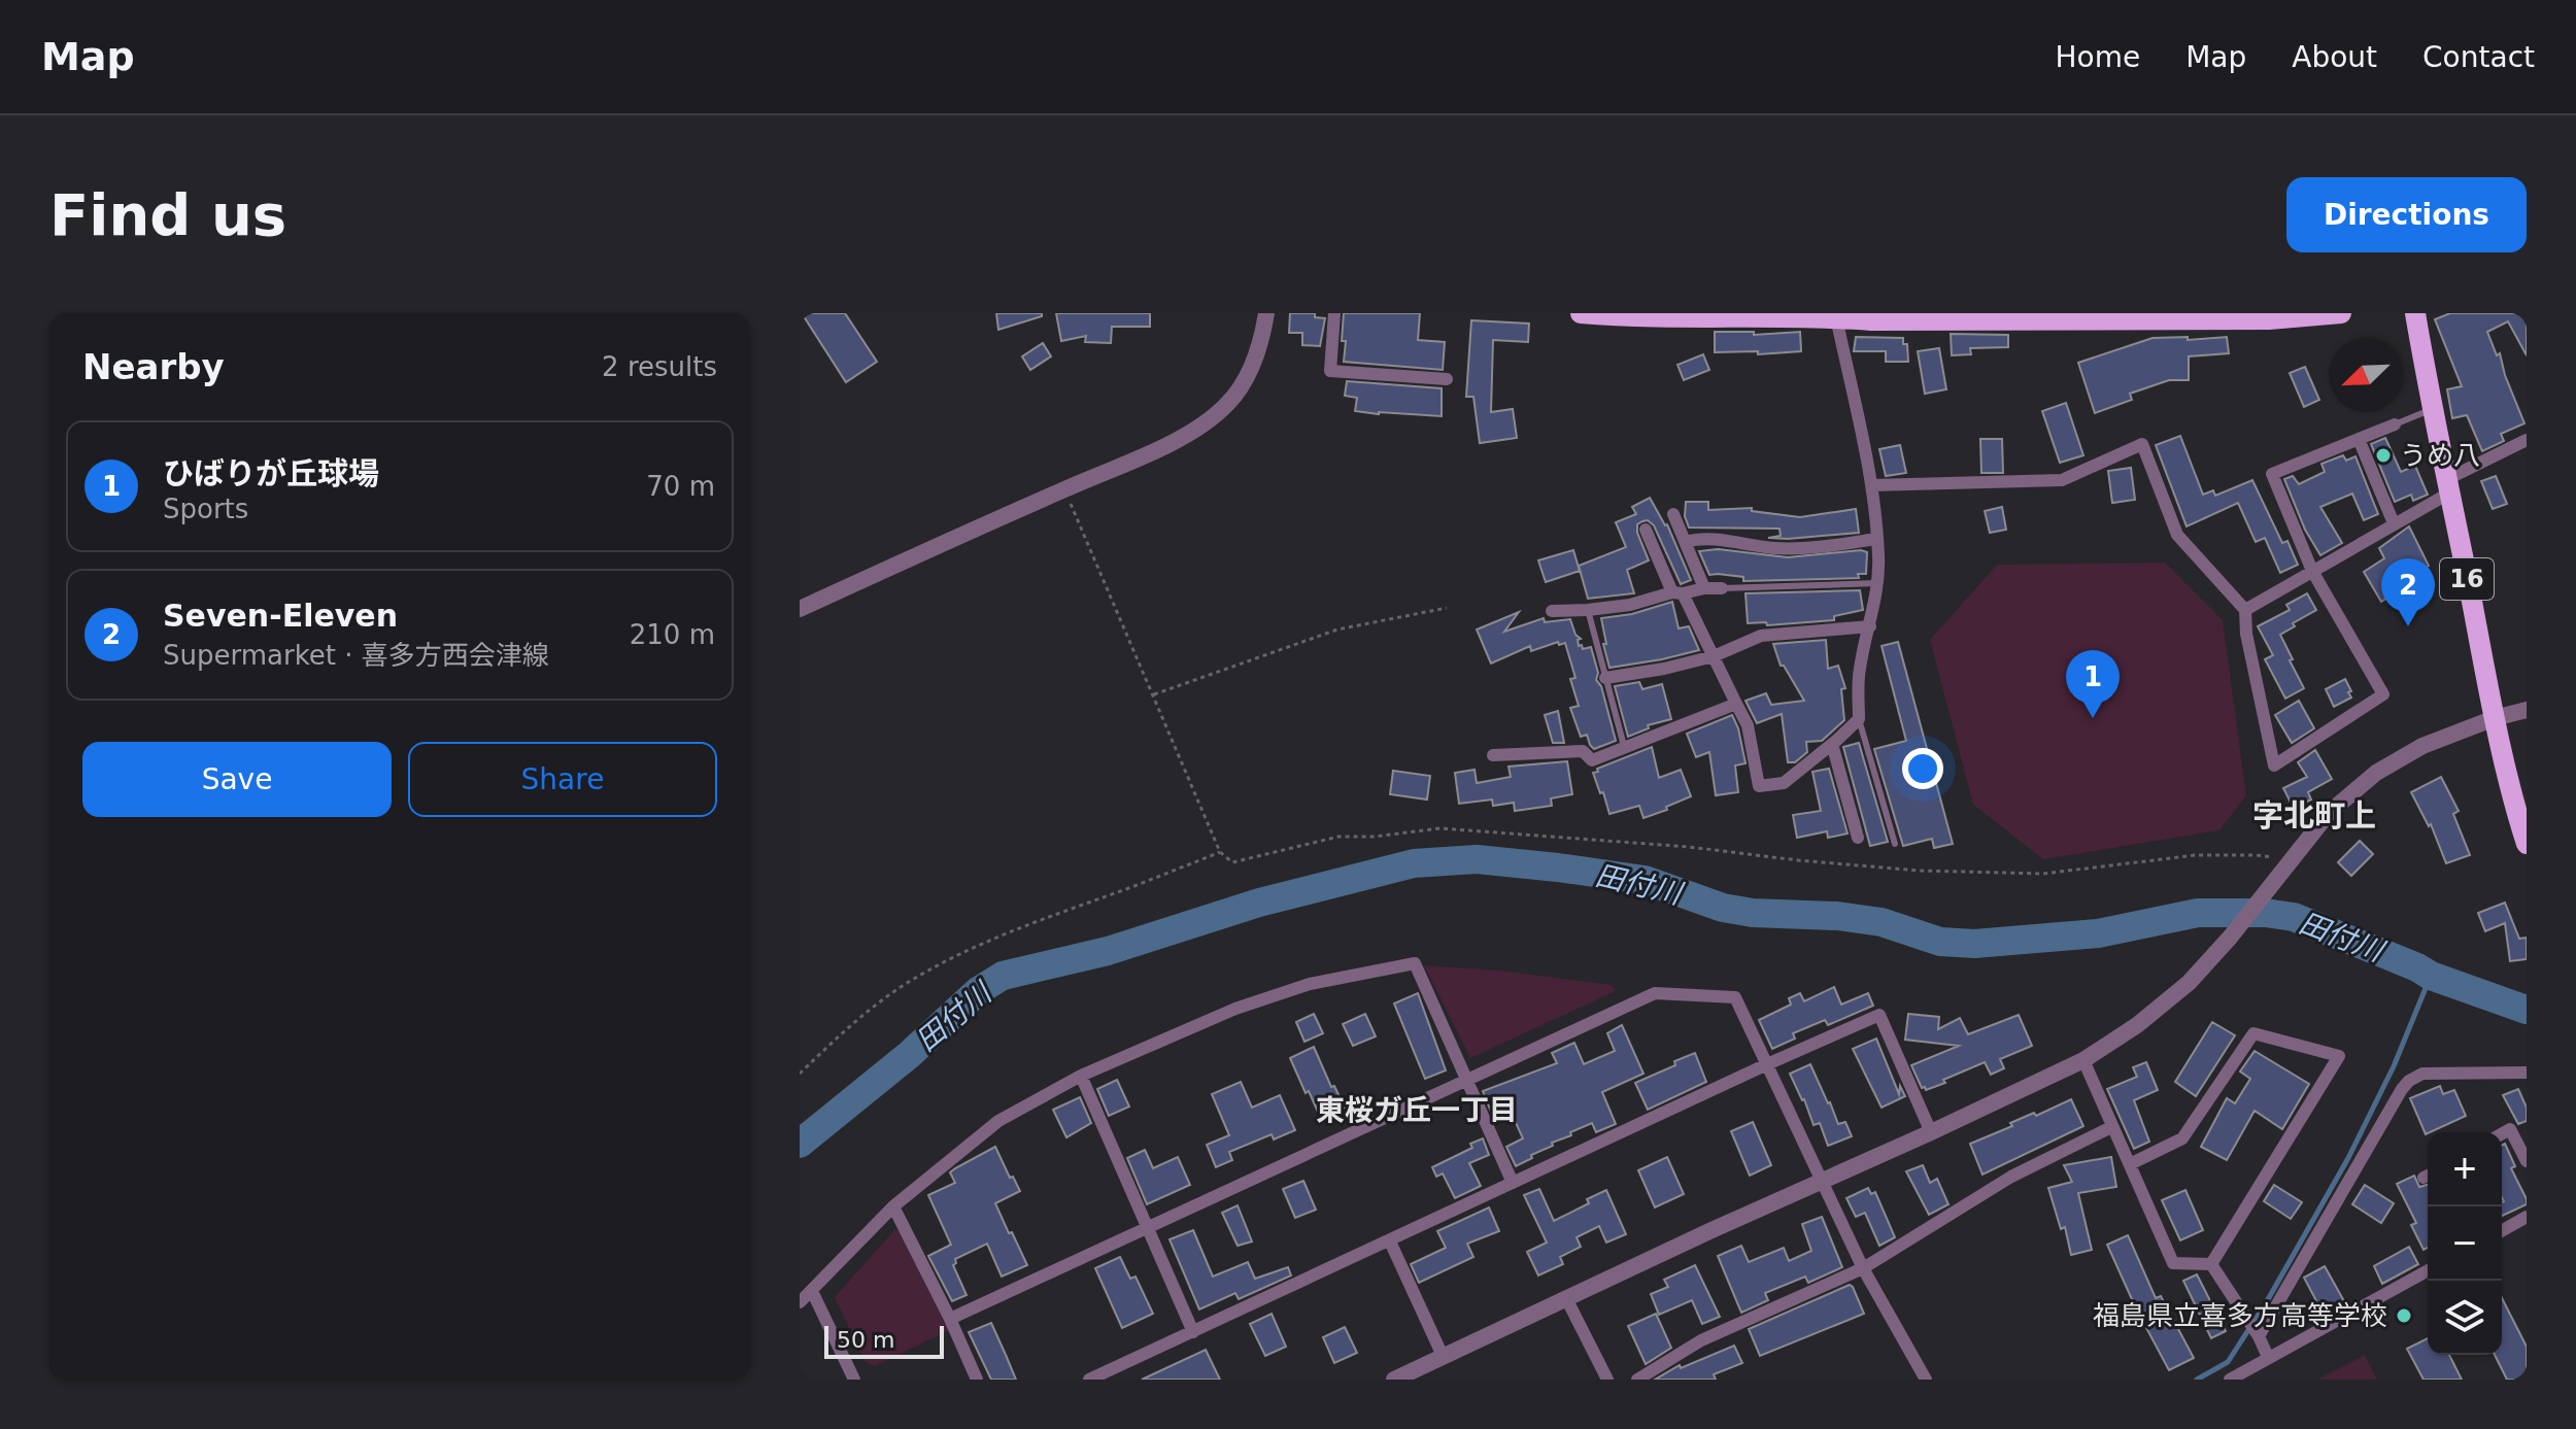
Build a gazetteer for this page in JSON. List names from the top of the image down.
{
  "streets": {
    "main road": ["16"]
  },
  "districts": ["字北町上", "東桜ガ丘一丁目"],
  "water": ["田付川"],
  "places": ["うめ八", "福島県立喜多方高等学校"],
  "scale_bar": "50 m",
  "north": "bottom left",
  "page": {
    "header": "Map",
    "nav": [
      "Home",
      "Map",
      "About",
      "Contact"
    ],
    "buttons": [
      "Directions",
      ["Save", "Share"]
    ],
    "title": "Find us",
    "heading": ["Nearby", "2 results"],
    "list": [
      {
        "mark": "1",
        "name": "ひばりが丘球場",
        "note": "Sports",
        "value": "70 m"
      },
      {
        "mark": "2",
        "name": "Seven-Eleven",
        "note": "Supermarket · 喜多方西会津線",
        "value": "210 m"
      }
    ],
    "pins": ["2", "1"],
    "map_buttons": ["+", "−"],
    "scale": "50 m"
  }
}
